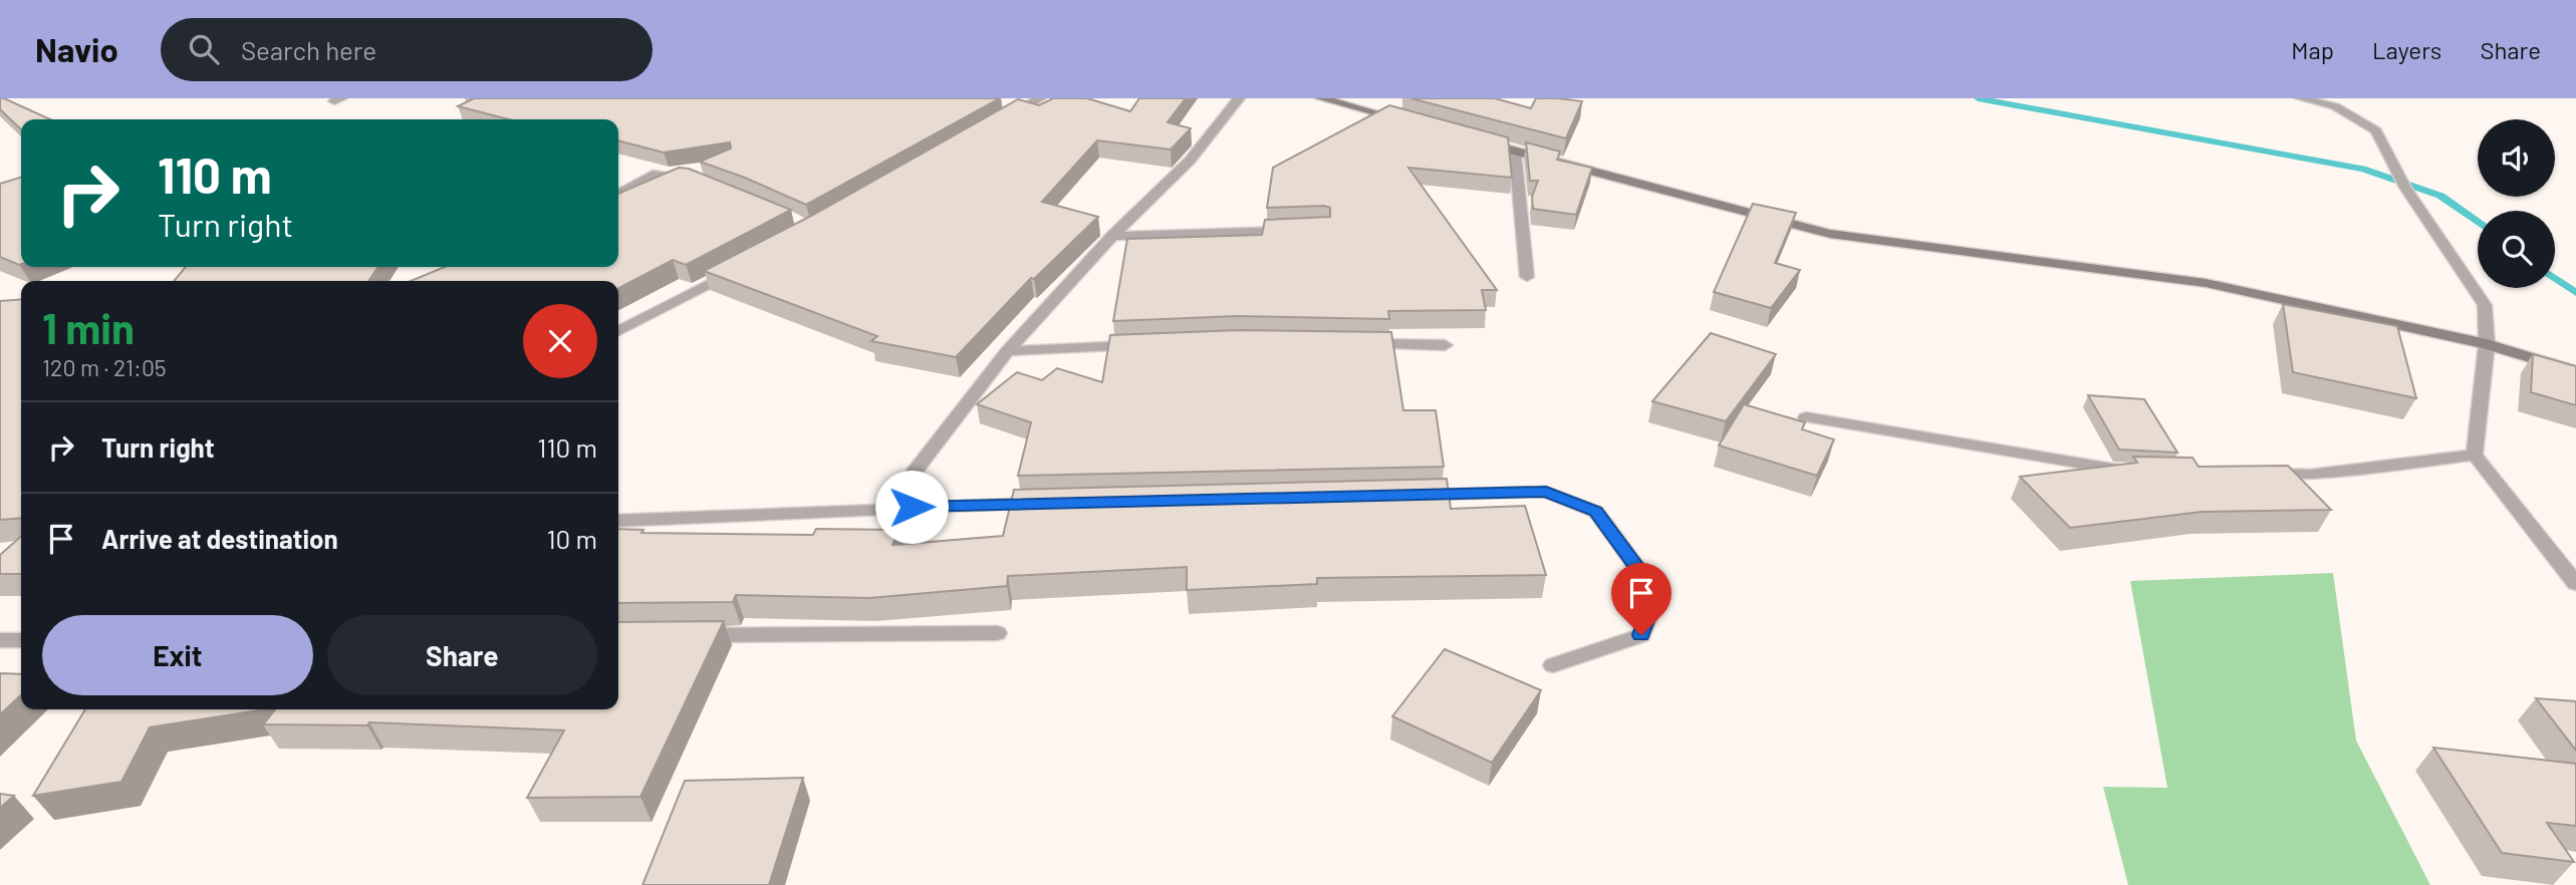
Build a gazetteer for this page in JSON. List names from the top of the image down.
{
  "page": {
    "header": "Navio",
    "search": "Search here",
    "nav": ["Map", "Layers", "Share"],
    "turn": ["110 m", "Turn right"],
    "heading": ["1 min", "120 m · 21:05"],
    "list": [
      {
        "name": "Turn right",
        "value": "110 m"
      },
      {
        "name": "Arrive at destination",
        "value": "10 m"
      }
    ],
    "buttons": ["Exit", "Share"]
  }
}
